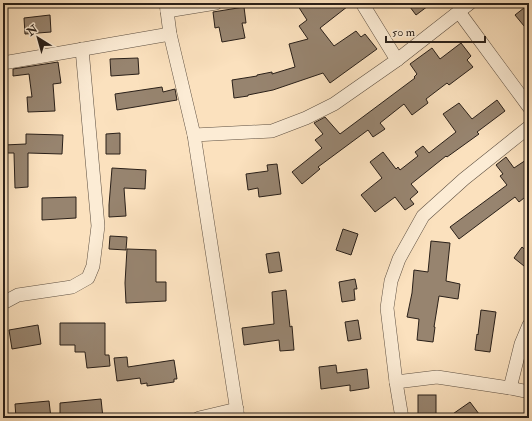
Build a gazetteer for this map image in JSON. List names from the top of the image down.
{
  "scale_bar": "50 m",
  "north": "top left"
}
